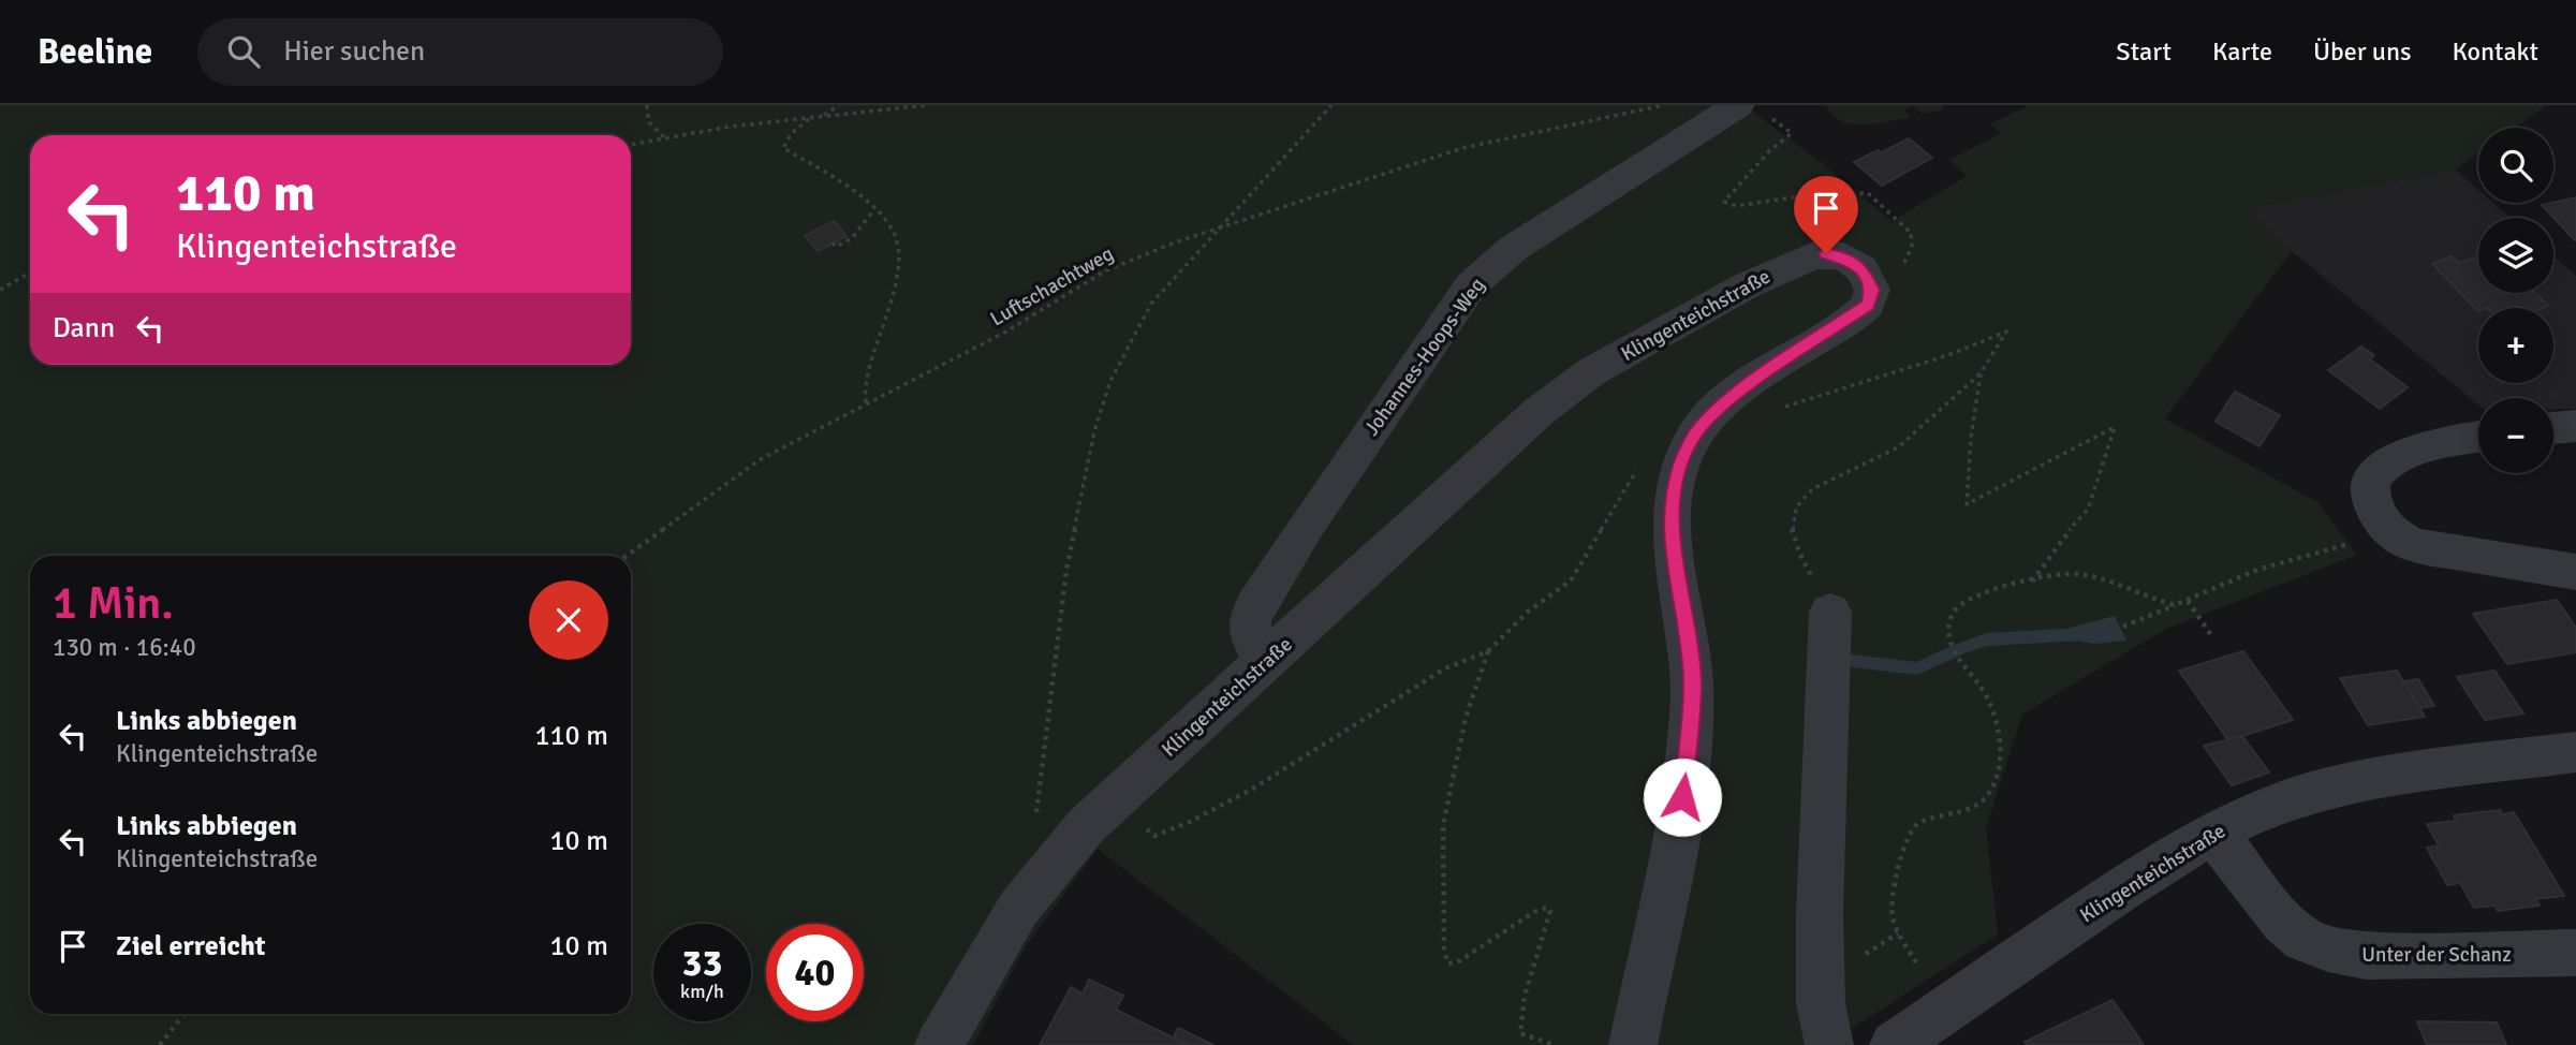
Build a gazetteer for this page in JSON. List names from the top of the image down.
{
  "streets": {
    "street": ["Klingenteichstraße", "Johannes-Hoops-Weg", "Unter der Schanz"],
    "path": ["Luftschachtweg"]
  },
  "crossings": [
    ["Klingenteichstraße", "Johannes-Hoops-Weg"],
    ["Klingenteichstraße", "Unter der Schanz"]
  ],
  "page": {
    "header": "Beeline",
    "search": "Hier suchen",
    "nav": [
      "Start",
      "Karte",
      "Über uns",
      "Kontakt"
    ],
    "map_buttons": ["+", "−"],
    "turn": ["110 m", "Klingenteichstraße"],
    "then": "Dann",
    "heading": ["1 Min.", "130 m · 16:40"],
    "list": [
      {
        "name": "Links abbiegen",
        "note": "Klingenteichstraße",
        "value": "110 m"
      },
      {
        "name": "Links abbiegen",
        "note": "Klingenteichstraße",
        "value": "10 m"
      },
      {
        "name": "Ziel erreicht",
        "value": "10 m"
      }
    ],
    "speed": "33 km/h",
    "limit": "40"
  }
}
